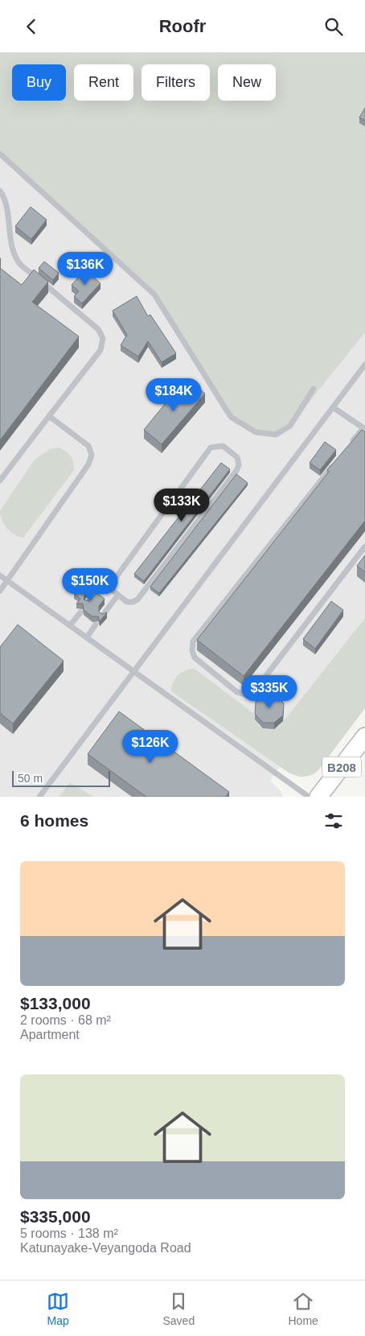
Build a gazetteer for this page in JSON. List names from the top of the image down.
{
  "streets": {
    "main road": ["B208"]
  },
  "scale_bar": "50 m",
  "page": {
    "header": "Roofr",
    "chip": [
      "Buy",
      "Rent",
      "Filters",
      "New"
    ],
    "price": [
      "$136K",
      "$184K",
      "$133K",
      "$150K",
      "$335K",
      "$126K"
    ],
    "scale": "50 m",
    "heading": "6 homes",
    "list": [
      {
        "name": "$133,000",
        "note": "2 rooms · 68 m² · Apartment"
      },
      {
        "name": "$335,000",
        "note": "5 rooms · 138 m² · Katunayake-Veyangoda Road"
      }
    ],
    "tabs": ["Map", "Saved", "Home"]
  }
}
